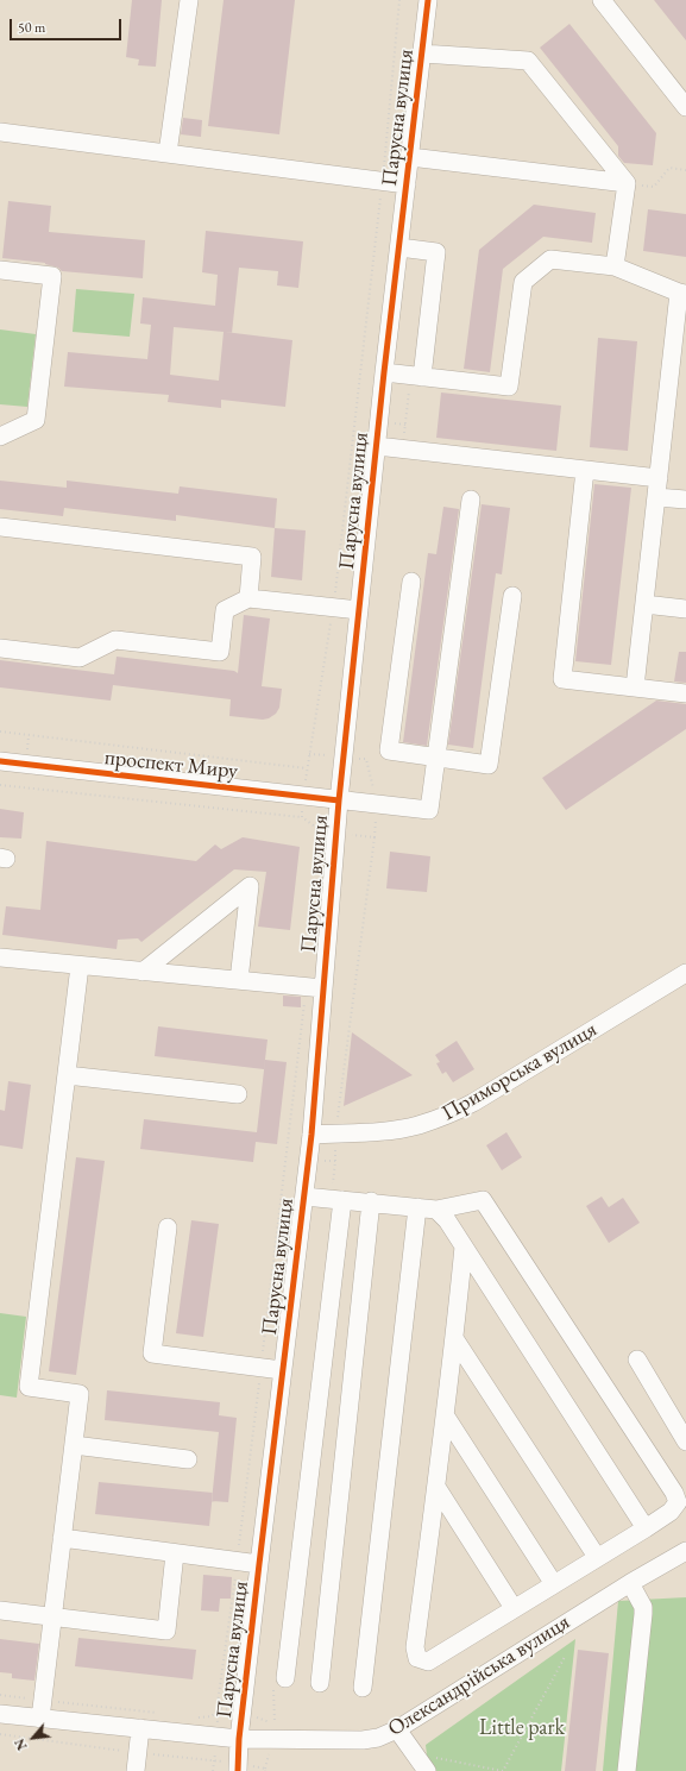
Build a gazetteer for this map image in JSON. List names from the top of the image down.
{
  "streets": {
    "street": [
      "Парусна вулиця",
      "проспект Миру",
      "Приморська вулиця",
      "Олександрійська вулиця"
    ]
  },
  "crossings": [
    ["Парусна вулиця", "проспект Миру"],
    ["Парусна вулиця", "Приморська вулиця"],
    ["Парусна вулиця", "Олександрійська вулиця"]
  ],
  "parks": ["Little park"],
  "scale_bar": "50 m",
  "north": "bottom left"
}
